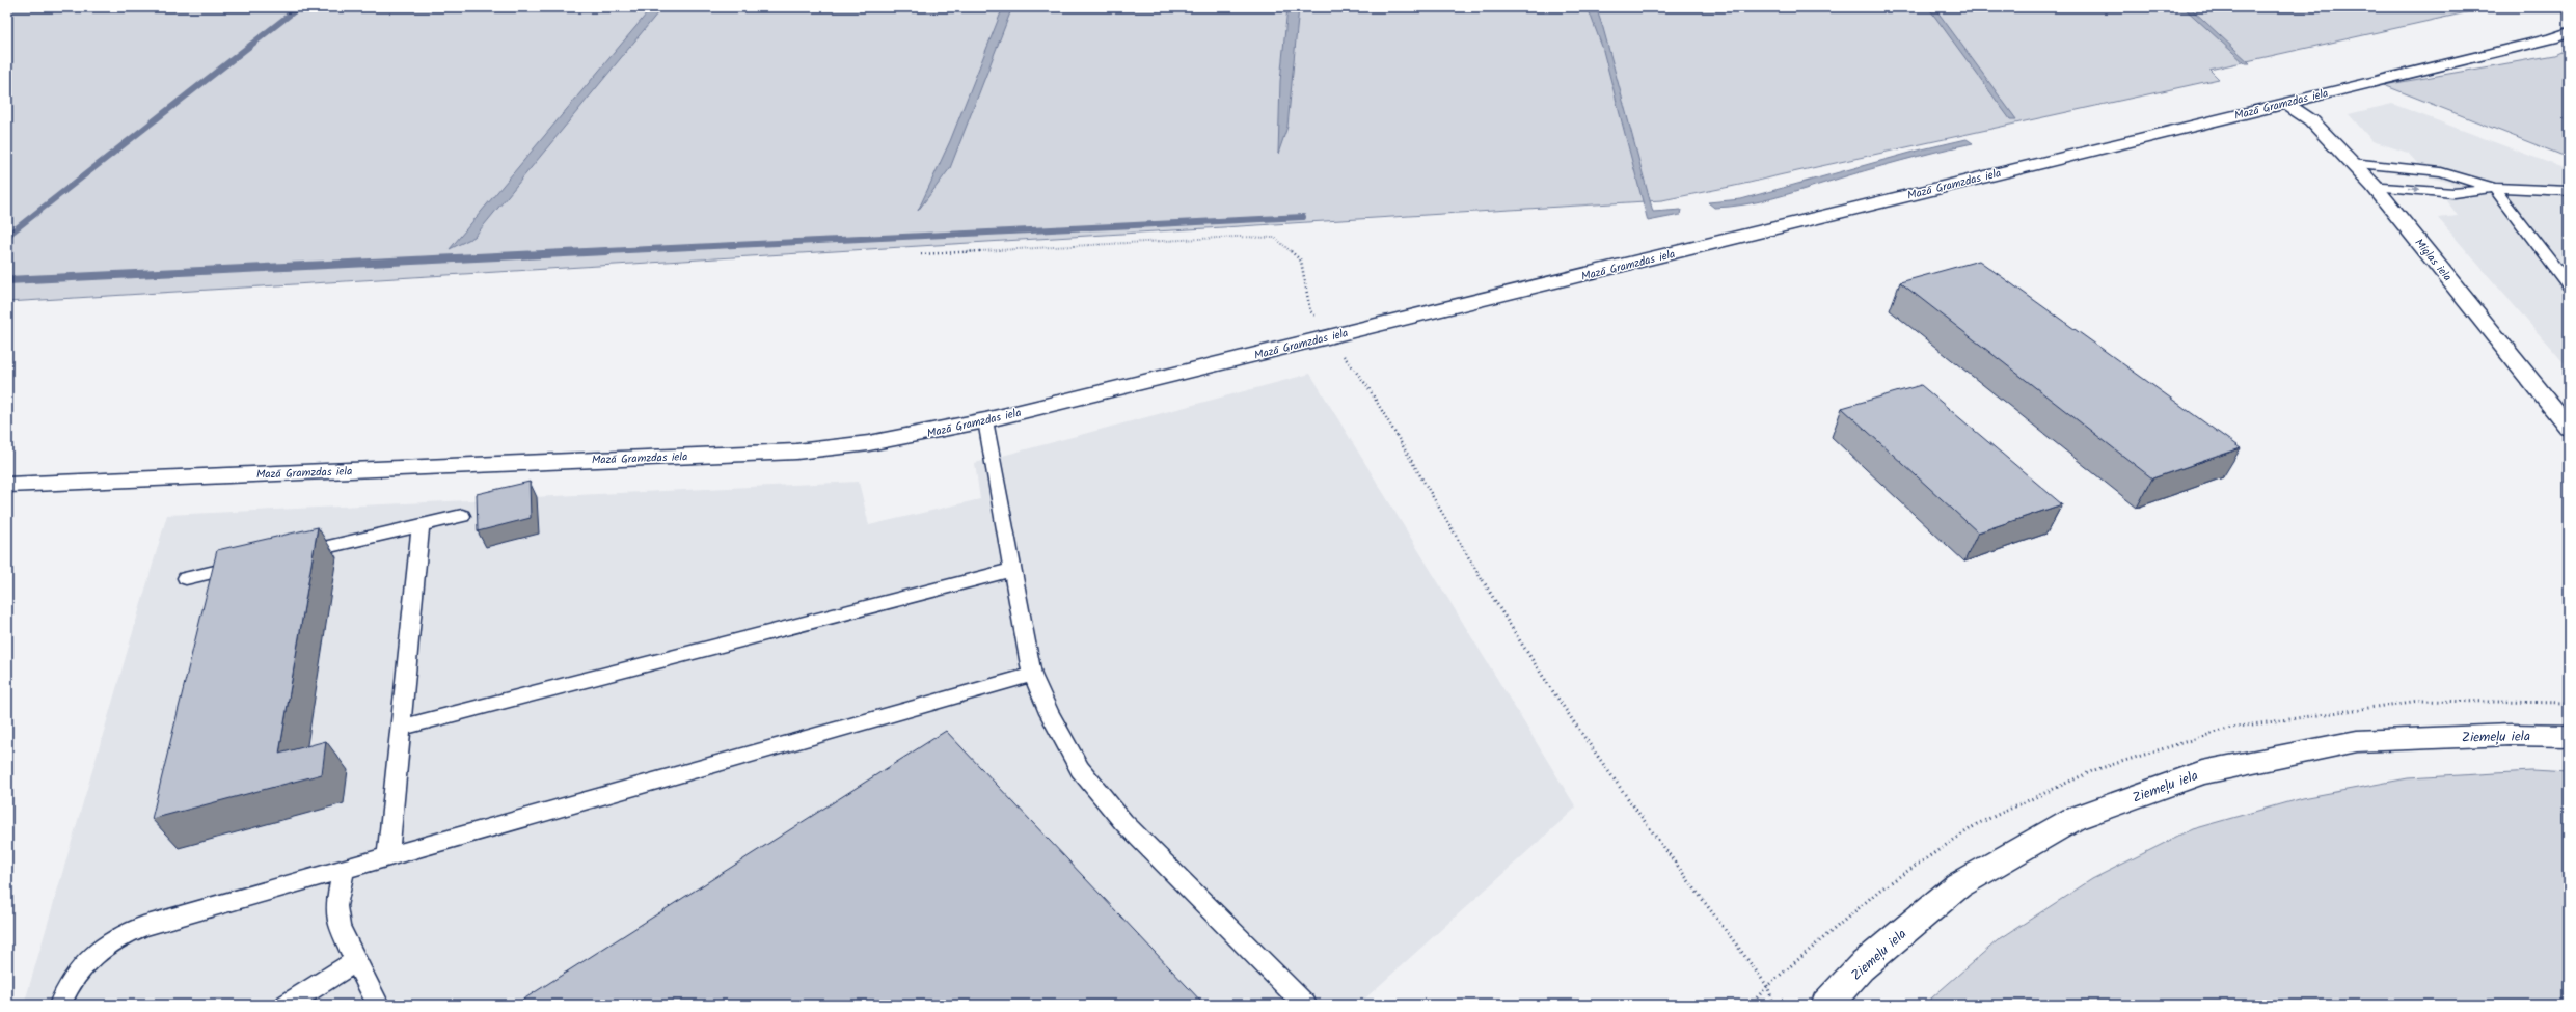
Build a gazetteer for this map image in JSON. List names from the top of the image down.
{
  "streets": {
    "street": ["Mazā Gramzdas iela", "Miglas iela", "Ziemeļu iela"]
  },
  "crossings": [
    ["Mazā Gramzdas iela", "Miglas iela"]
  ]
}
